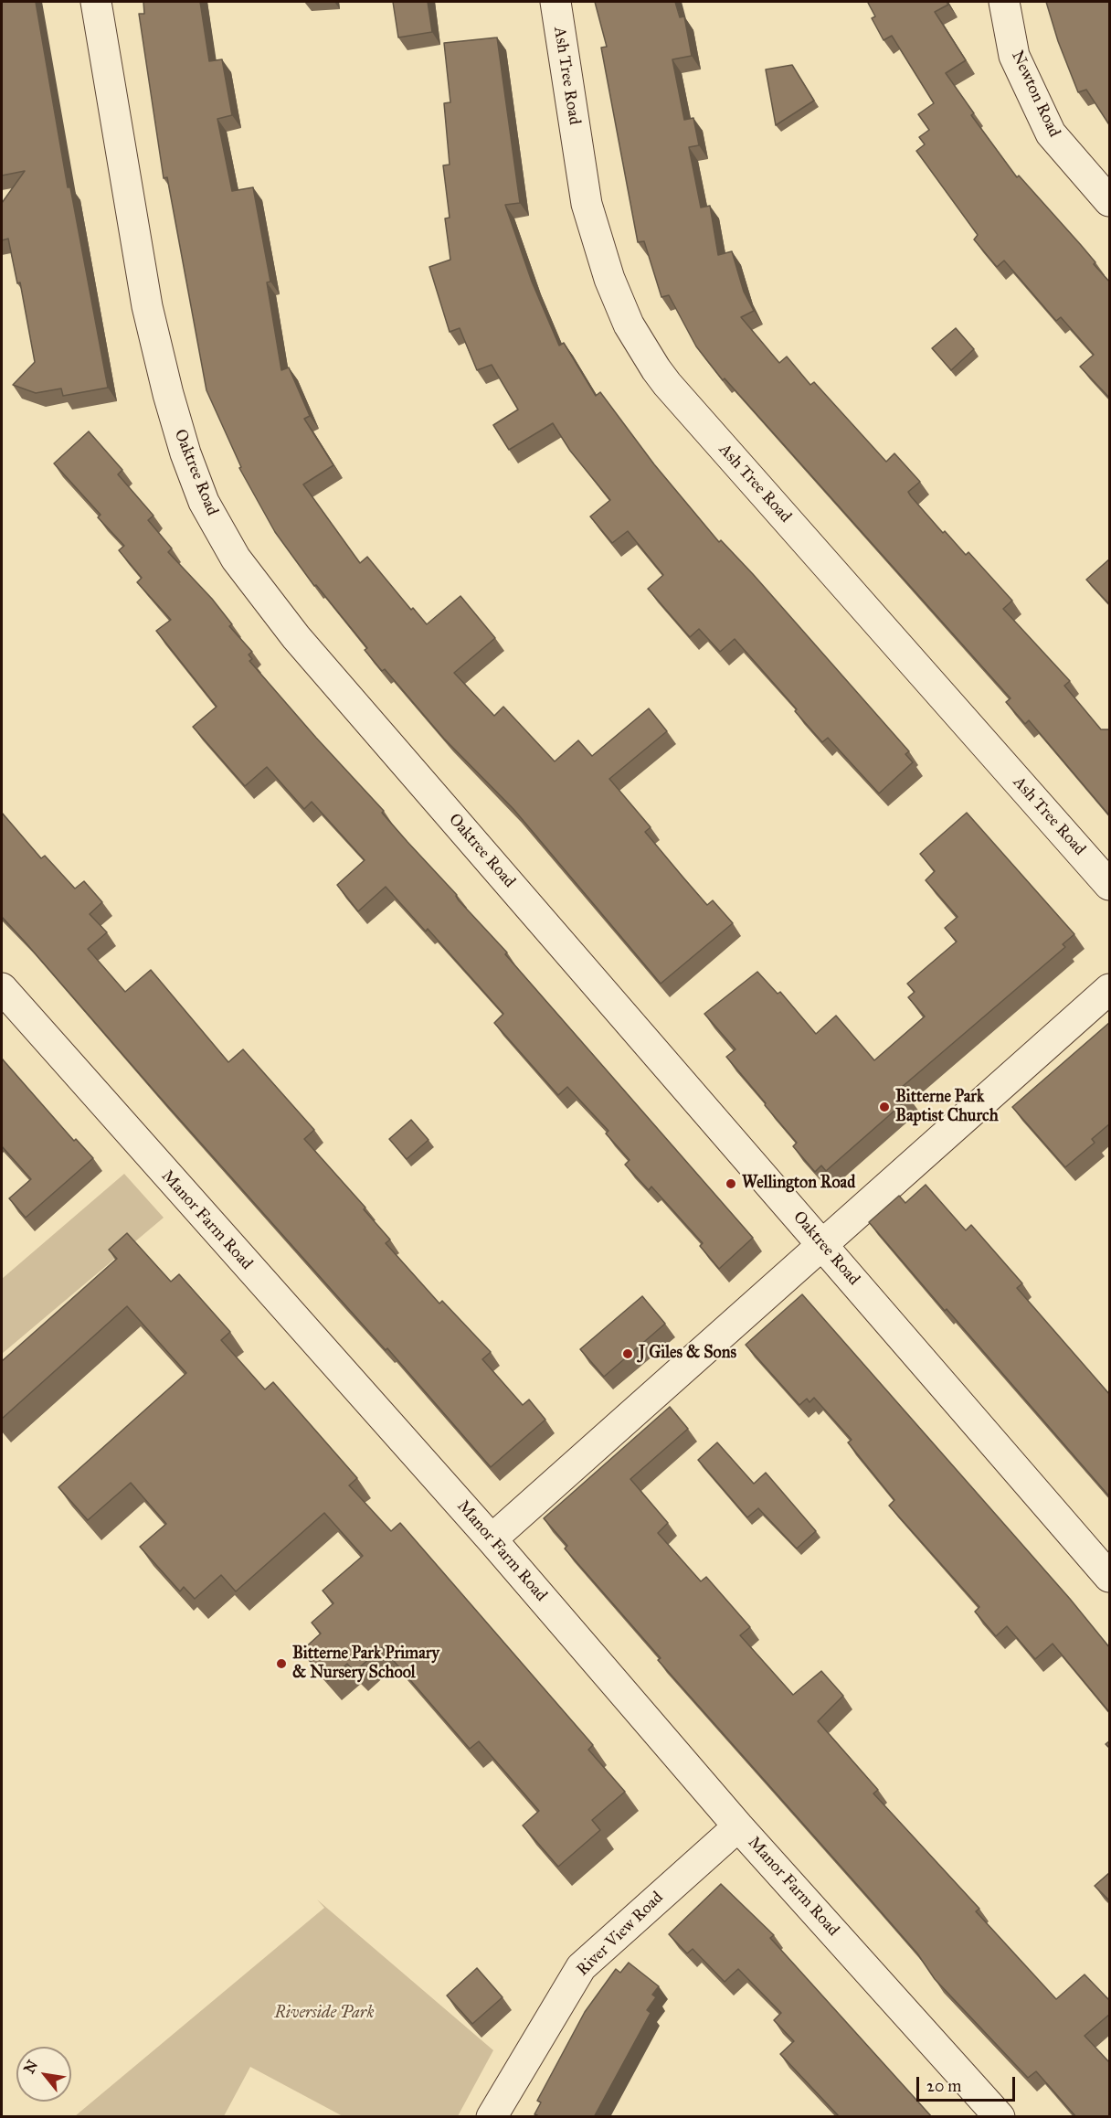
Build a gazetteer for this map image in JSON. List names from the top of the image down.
{
  "streets": {
    "street": [
      "Ash Tree Road",
      "Newton Road",
      "Oaktree Road",
      "Manor Farm Road",
      "River View Road"
    ]
  },
  "crossings": [
    ["Manor Farm Road", "River View Road"]
  ],
  "parks": ["Riverside Park"],
  "places": [
    "Bitterne Park Baptist Church",
    "Wellington Road",
    "J Giles & Sons",
    "Bitterne Park Primary & Nursery School"
  ],
  "scale_bar": "20 m",
  "north": "top left"
}
